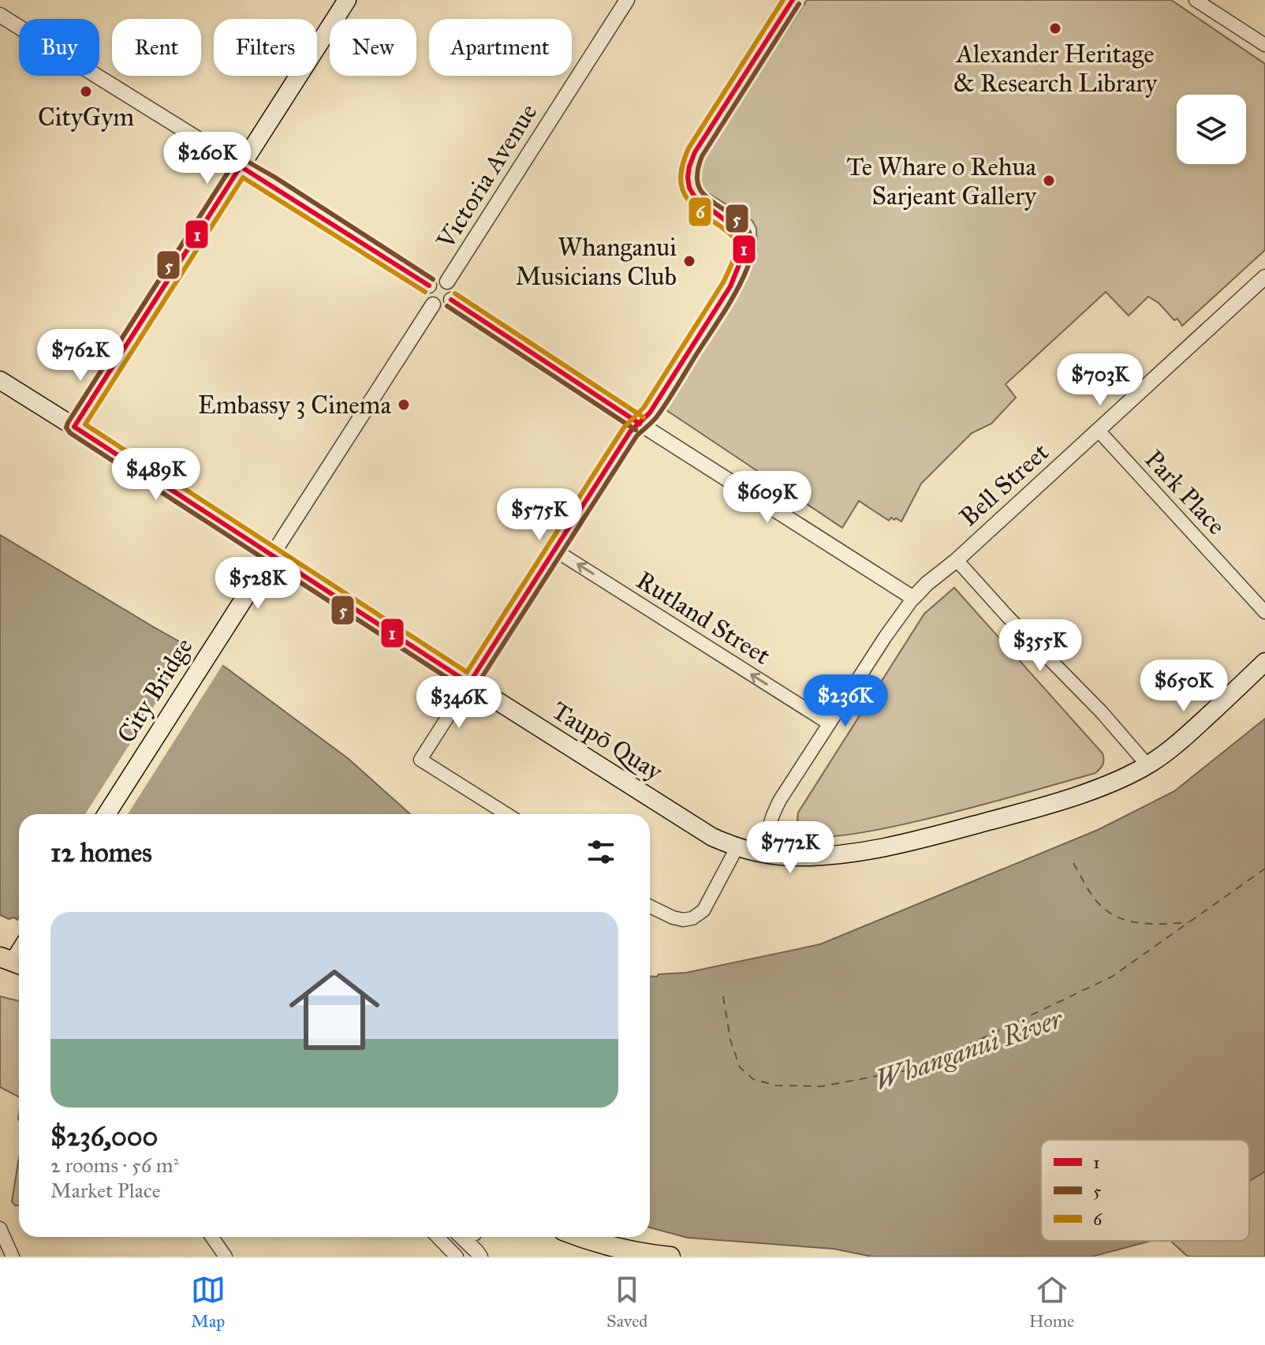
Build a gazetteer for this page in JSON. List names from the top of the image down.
{
  "streets": {
    "main road": ["City Bridge", "Taupō Quay"],
    "street": [
      "Victoria Avenue",
      "Bell Street",
      "Park Place",
      "Rutland Street"
    ]
  },
  "crossings": [
    ["Bell Street", "Park Place"],
    ["City Bridge", "Taupō Quay"]
  ],
  "one_way": ["Rutland Street"],
  "water": ["Whanganui River"],
  "places": [
    "Alexander Heritage & Research Library",
    "CityGym",
    "Te Whare o Rehua Sarjeant Gallery",
    "Whanganui Musicians Club",
    "Embassy 3 Cinema"
  ],
  "lines": ["transit line 1", "transit line 6", "transit line 5"],
  "legend": ["1", "5", "6"],
  "page": {
    "chip": [
      "Buy",
      "Rent",
      "Filters",
      "New",
      "Apartment"
    ],
    "price": [
      "$260K",
      "$762K",
      "$703K",
      "$489K",
      "$609K",
      "$575K",
      "$528K",
      "$355K",
      "$650K",
      "$236K",
      "$346K",
      "$772K"
    ],
    "heading": "12 homes",
    "list": [
      {
        "name": "$236,000",
        "note": "2 rooms · 56 m² · Market Place"
      }
    ],
    "tabs": ["Map", "Saved", "Home"]
  }
}
